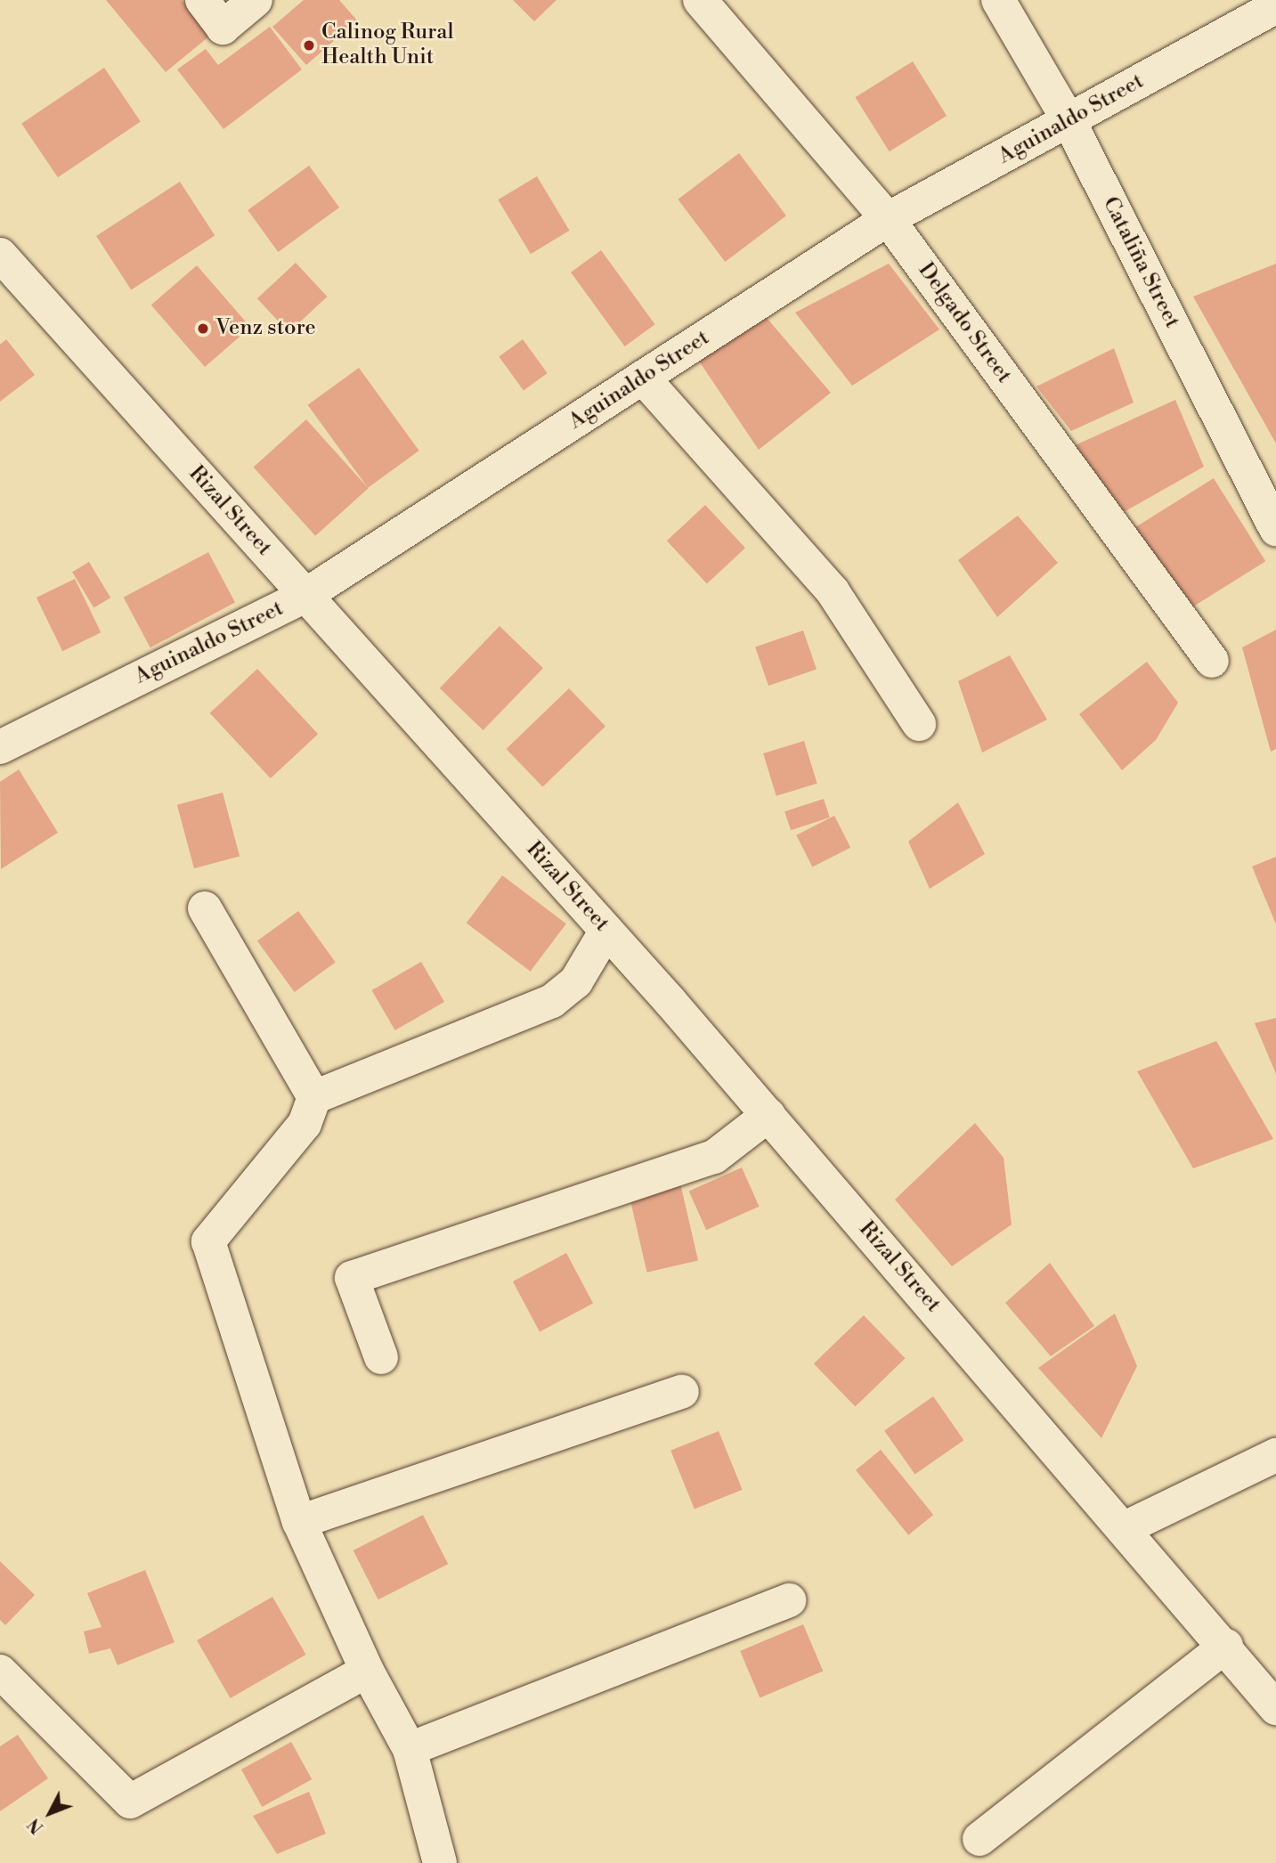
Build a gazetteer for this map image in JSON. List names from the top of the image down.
{
  "streets": {
    "street": [
      "Aguinaldo Street",
      "Cataliña Street",
      "Delgado Street",
      "Rizal Street"
    ]
  },
  "crossings": [
    ["Aguinaldo Street", "Cataliña Street"],
    ["Aguinaldo Street", "Delgado Street"],
    ["Aguinaldo Street", "Rizal Street"]
  ],
  "places": ["Calinog Rural Health Unit", "Venz store"],
  "north": "bottom left"
}
